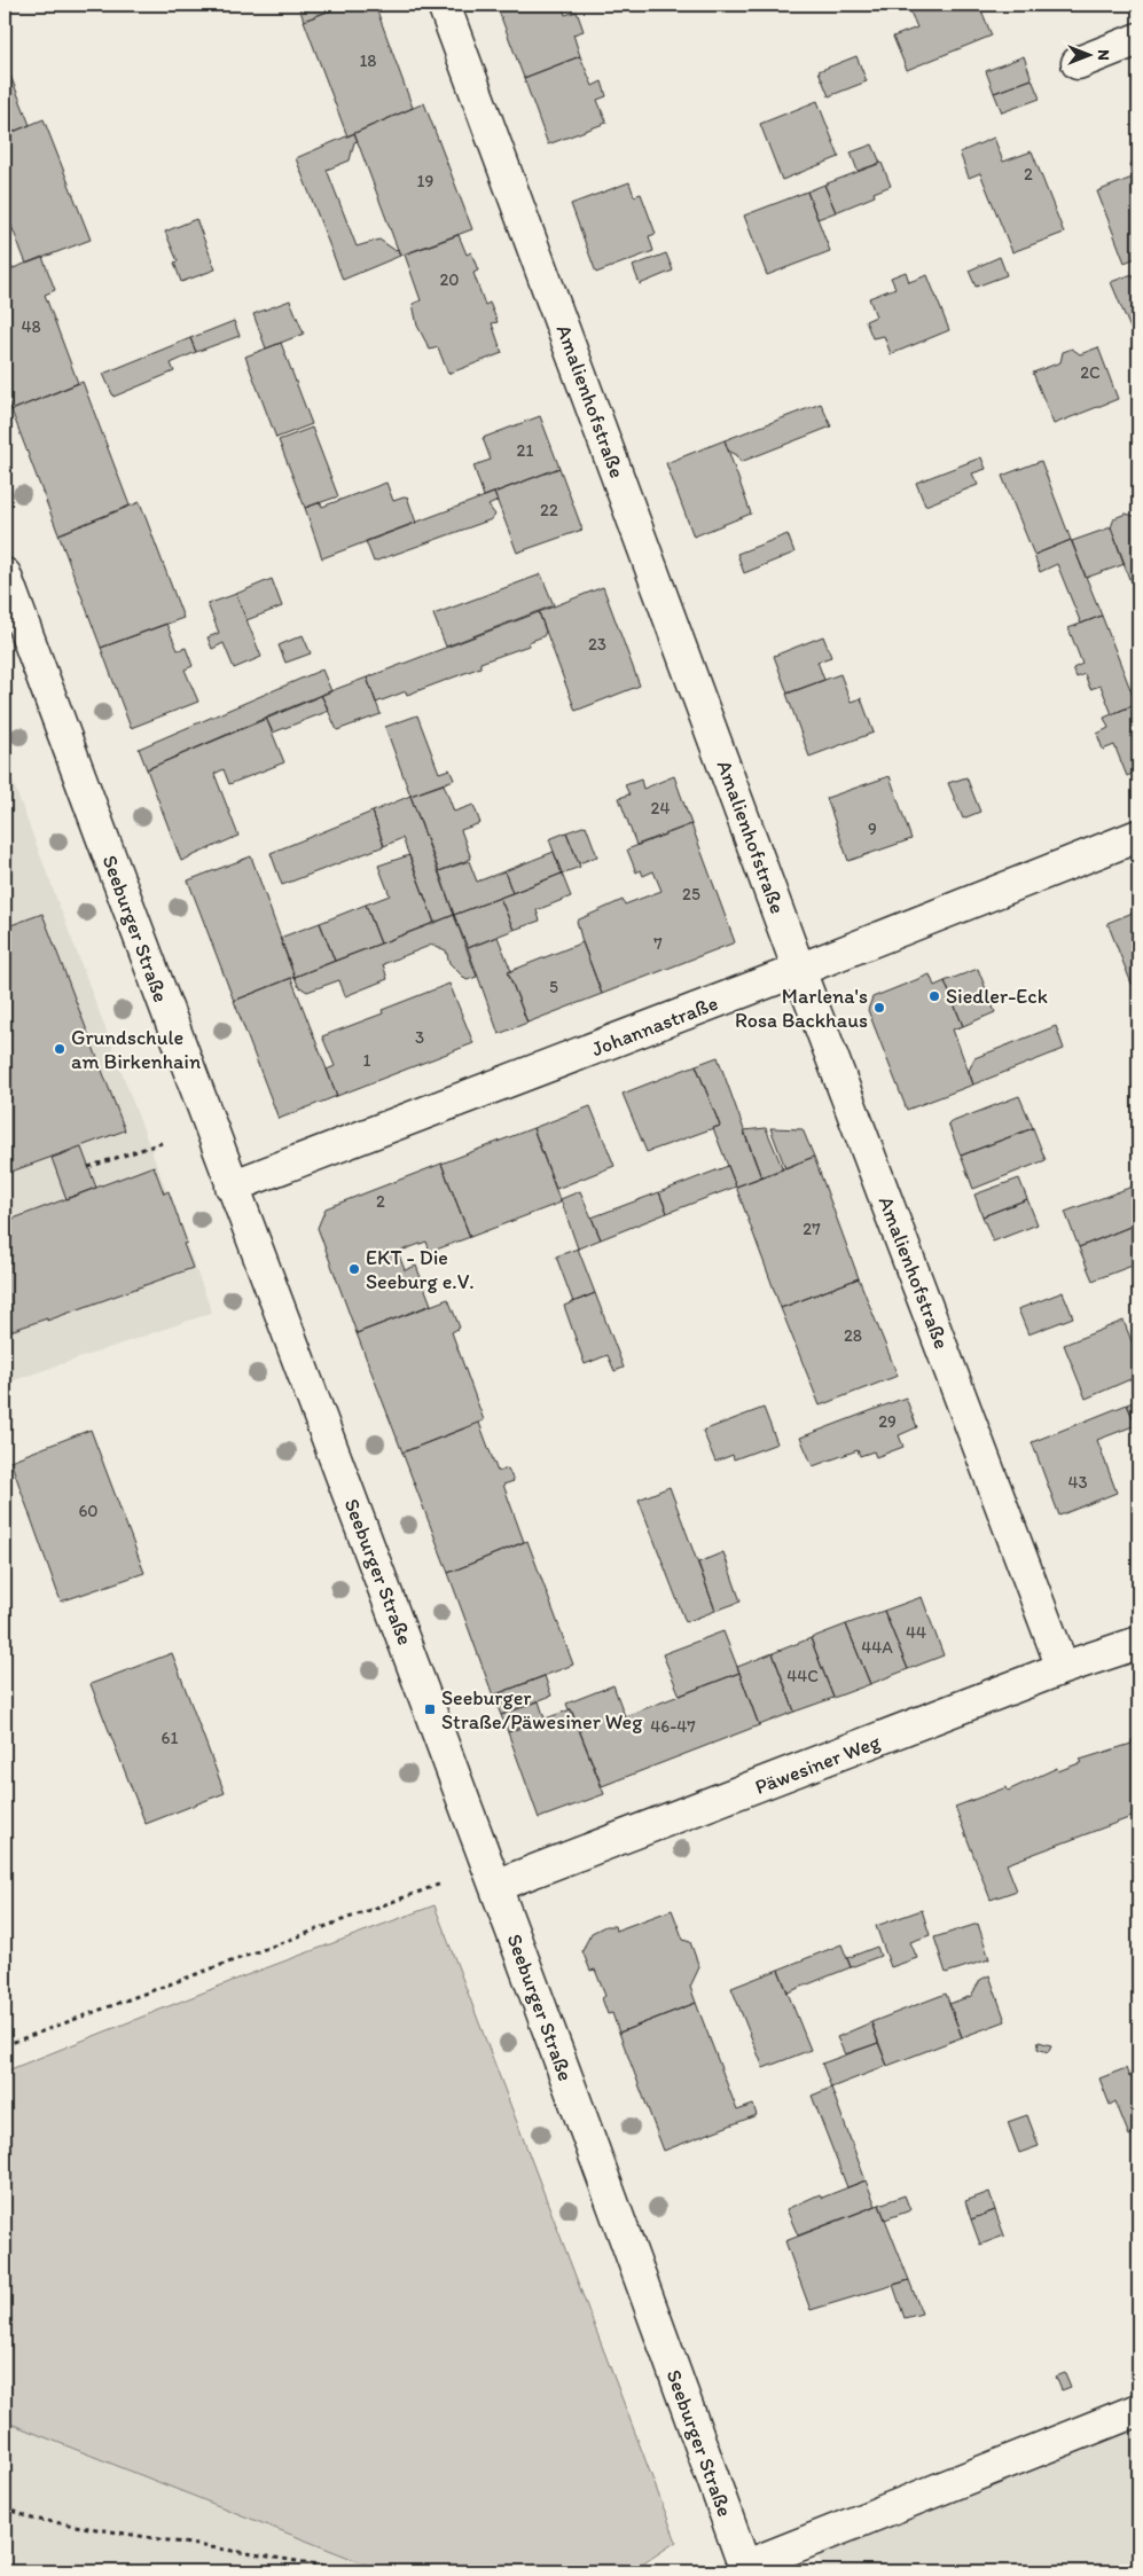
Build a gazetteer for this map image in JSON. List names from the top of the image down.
{
  "streets": {
    "street": [
      "Amalienhofstraße",
      "Seeburger Straße",
      "Johannastraße",
      "Päwesiner Weg"
    ]
  },
  "crossings": [
    ["Amalienhofstraße", "Johannastraße"],
    ["Amalienhofstraße", "Päwesiner Weg"],
    ["Seeburger Straße", "Johannastraße"],
    ["Seeburger Straße", "Päwesiner Weg"]
  ],
  "places": {
    "other": [
      "Siedler-Eck",
      "Marlena's Rosa Backhaus",
      "Grundschule am Birkenhain",
      "EKT - Die Seeburg e.V."
    ],
    "transit": ["Seeburger Straße/Päwesiner Weg"]
  },
  "house_numbers": [
    "18",
    "2",
    "19",
    "20",
    "48",
    "2C",
    "21",
    "22",
    "23",
    "24",
    "9",
    "25",
    "7",
    "5",
    "3",
    "1",
    "2",
    "27",
    "28",
    "29",
    "43",
    "60",
    "44",
    "44A",
    "44C",
    "46-47",
    "61"
  ],
  "north": "right"
}
